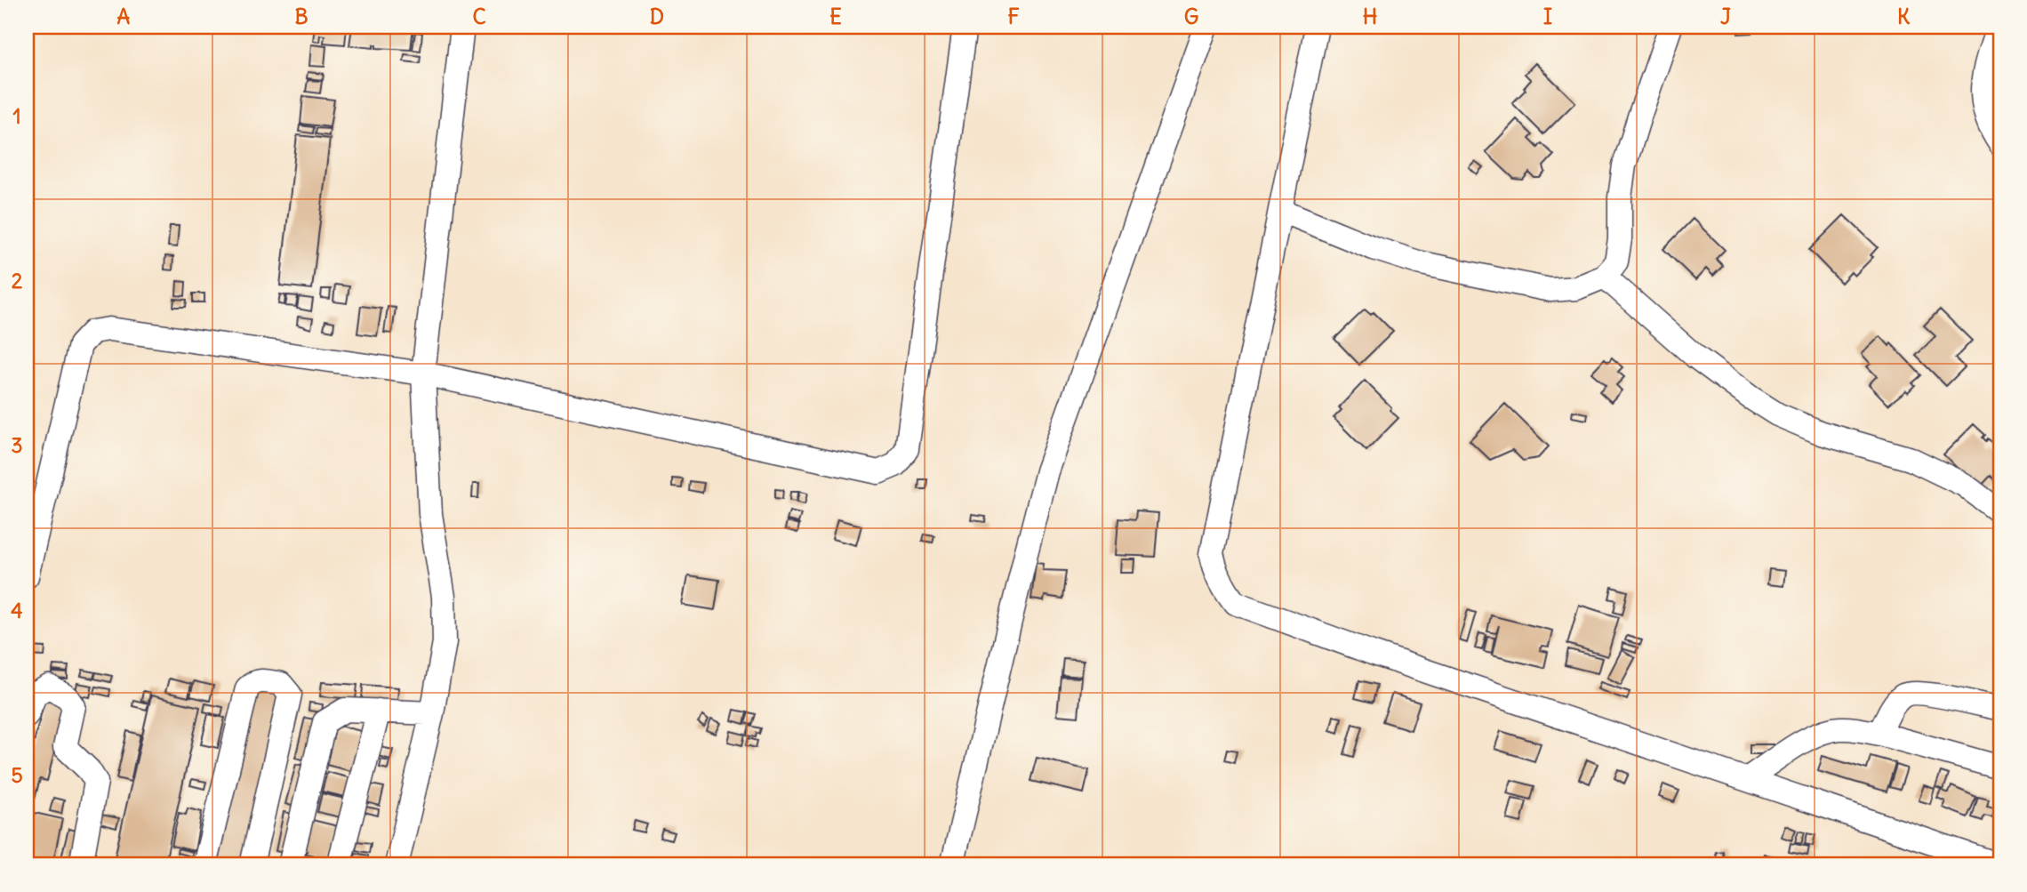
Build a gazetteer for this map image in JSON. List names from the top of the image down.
{
  "grid": {
    "columns": [
      "A",
      "B",
      "C",
      "D",
      "E",
      "F",
      "G",
      "H",
      "I",
      "J",
      "K"
    ],
    "rows": [
      "1",
      "2",
      "3",
      "4",
      "5"
    ]
  }
}
